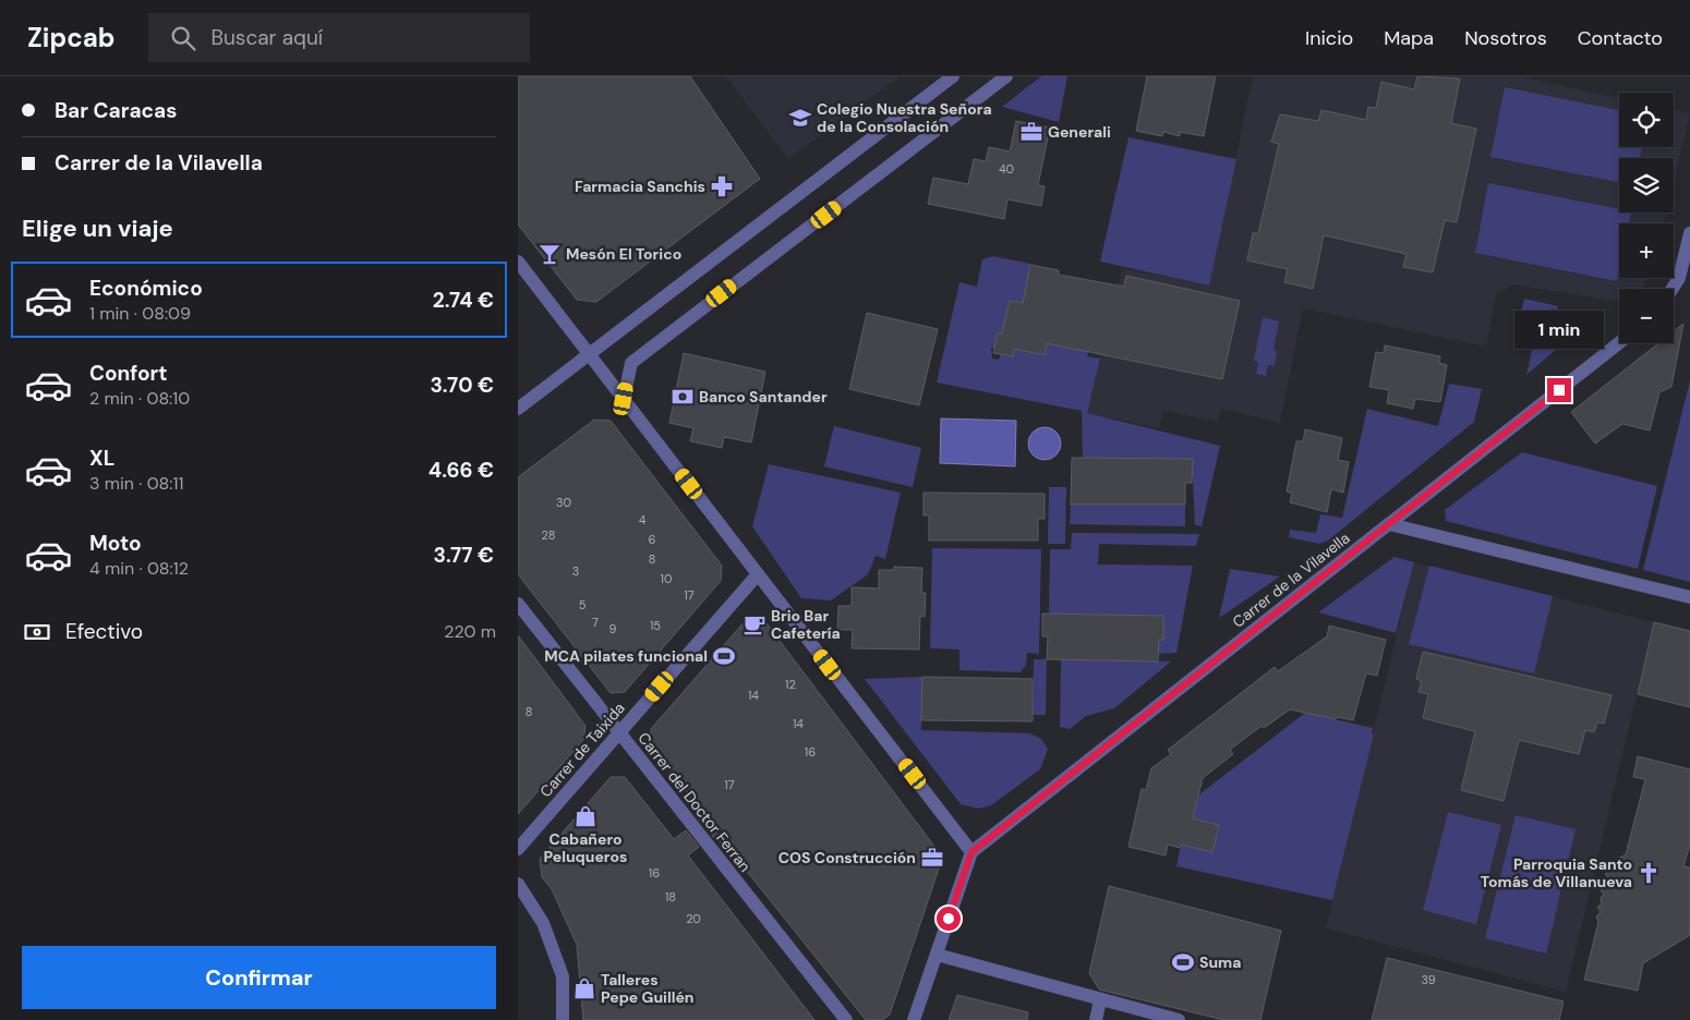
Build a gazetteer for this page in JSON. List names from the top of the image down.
{
  "streets": {
    "street": ["Carrer de la Vilavella", "Carrer de Taixida", "Carrer del Doctor Ferran"]
  },
  "crossings": [
    ["Carrer de Taixida", "Carrer del Doctor Ferran"]
  ],
  "places": {
    "school or university": ["Colegio Nuestra Señora de la Consolación"],
    "office": ["Generali", "COS Construcción"],
    "pharmacy": ["Farmacia Sanchis"],
    "bar": ["Mesón El Torico"],
    "bank": ["Banco Santander"],
    "cafe": ["Brio Bar Cafetería"],
    "sports": ["MCA pilates funcional", "Suma"],
    "shop": ["Cabañero Peluqueros", "Talleres Pepe Guillén"],
    "church": ["Parroquia Santo Tomás de Villanueva"]
  },
  "house_numbers": [
    "40",
    "30",
    "4",
    "28",
    "6",
    "8",
    "3",
    "10",
    "17",
    "5",
    "7",
    "15",
    "9",
    "12",
    "14",
    "8",
    "14",
    "16",
    "17",
    "16",
    "18",
    "20",
    "39"
  ],
  "page": {
    "header": "Zipcab",
    "search": "Buscar aquí",
    "nav": [
      "Inicio",
      "Mapa",
      "Nosotros",
      "Contacto"
    ],
    "banner": ["Bar Caracas", "Carrer de la Vilavella"],
    "map_buttons": ["+", "−"],
    "heading": "Elige un viaje",
    "list": [
      {
        "name": "Económico",
        "note": "1 min · 08:09",
        "value": "2.74 €"
      },
      {
        "name": "Confort",
        "note": "2 min · 08:10",
        "value": "3.70 €"
      },
      {
        "name": "XL",
        "note": "3 min · 08:11",
        "value": "4.66 €"
      },
      {
        "name": "Moto",
        "note": "4 min · 08:12",
        "value": "3.77 €"
      }
    ],
    "bubble": "1 min",
    "pay": ["Efectivo", "220 m"],
    "buttons": "Confirmar"
  }
}
